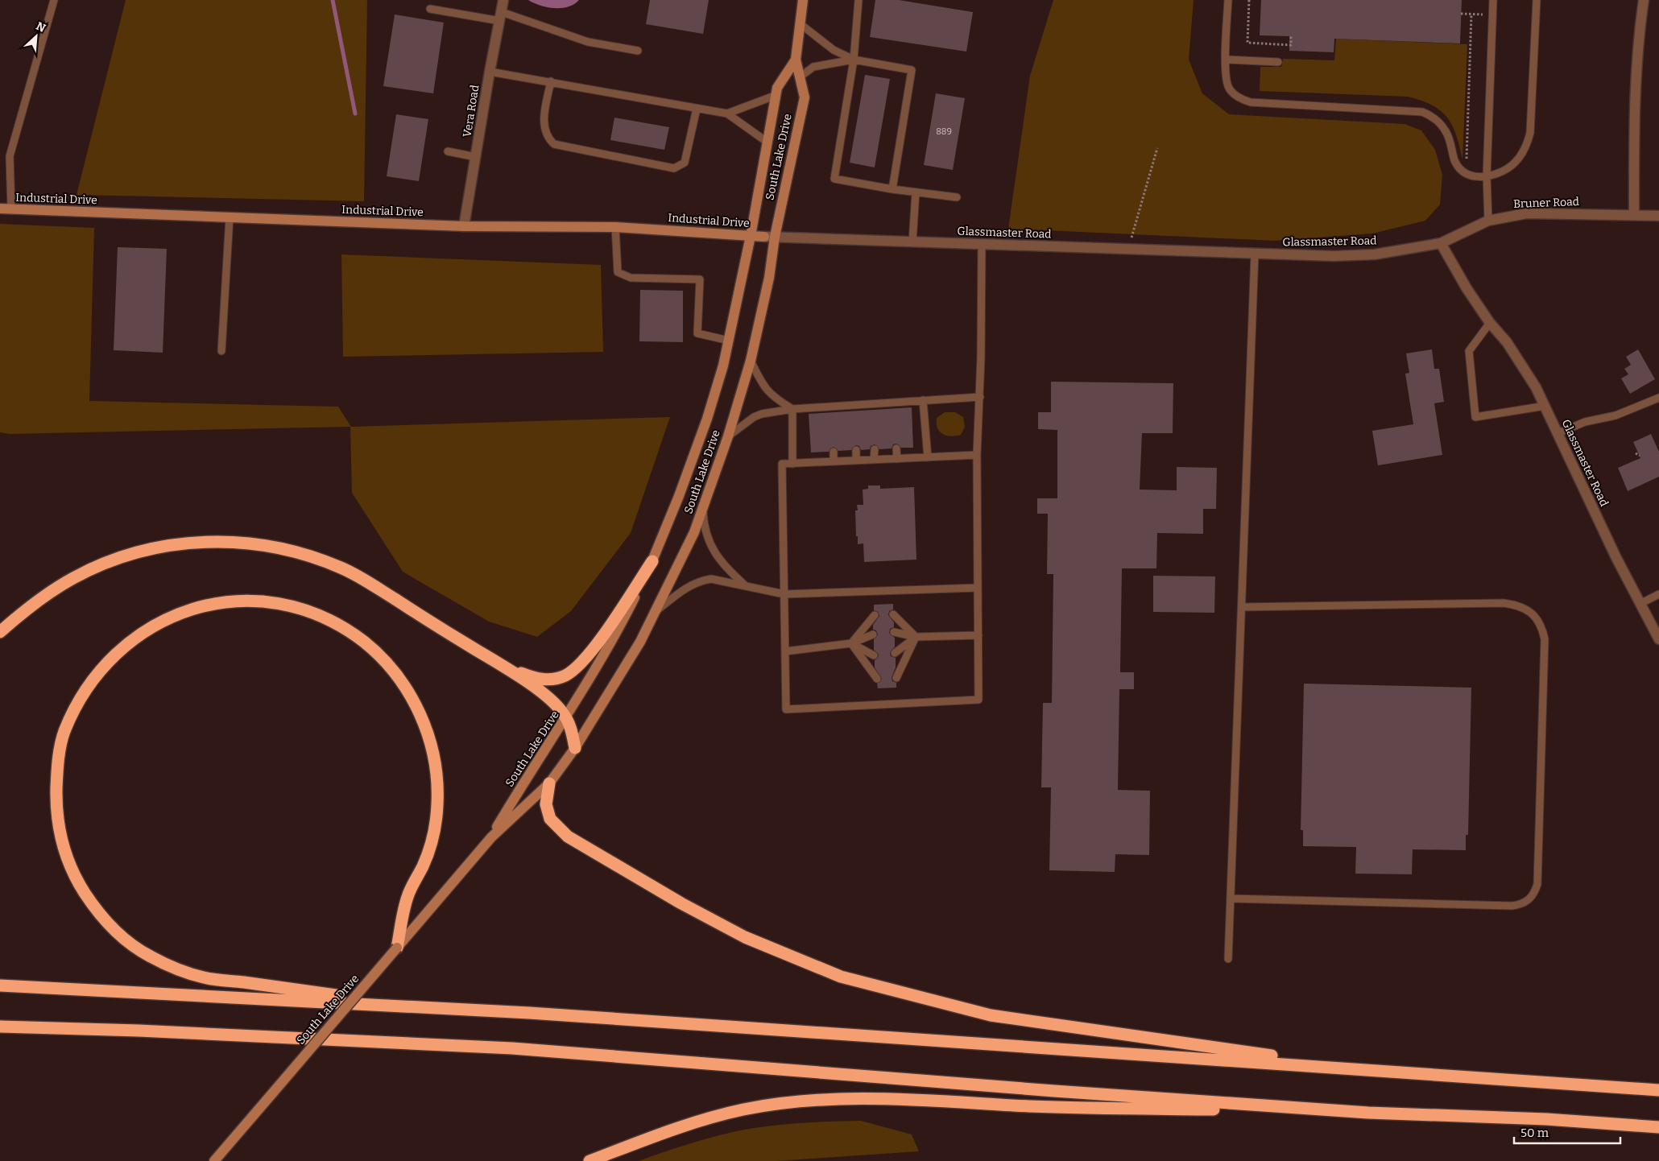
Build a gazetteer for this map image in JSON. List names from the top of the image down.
{
  "streets": {
    "main road": ["South Lake Drive", "Industrial Drive"],
    "street": ["Vera Road", "Bruner Road", "Glassmaster Road"]
  },
  "crossings": [
    ["Vera Road", "Industrial Drive"],
    ["South Lake Drive", "Industrial Drive"],
    ["South Lake Drive", "Glassmaster Road"],
    ["Industrial Drive", "Glassmaster Road"],
    ["Bruner Road", "Glassmaster Road"]
  ],
  "house_numbers": ["889"],
  "scale_bar": "50 m",
  "north": "top right"
}
